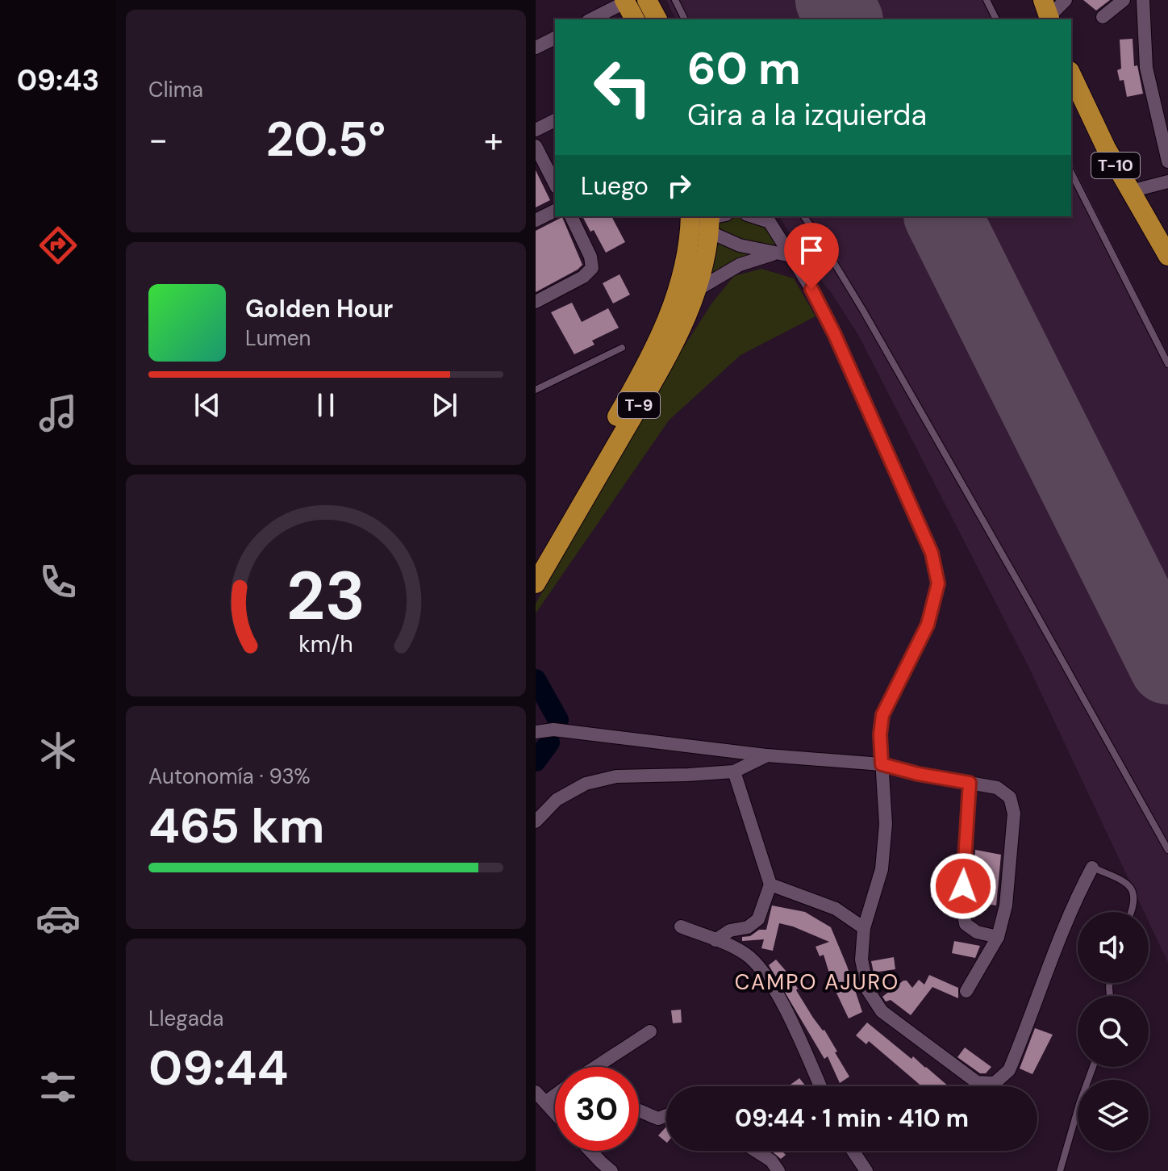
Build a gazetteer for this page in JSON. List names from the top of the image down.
{
  "streets": {
    "highway": ["T-10", "T-9"]
  },
  "districts": ["CAMPO AJURO"],
  "page": {
    "tabs": "09:43",
    "tile": [
      "Clima",
      ["Autonomía · 93%", "465 km"],
      ["Llegada", "09:44"]
    ],
    "turn": ["60 m", "Gira a la izquierda"],
    "heat": ["−", "20.5°", "+"],
    "then": "Luego",
    "song": ["Golden Hour", "Lumen"],
    "limit": "30",
    "trip": "09:44 · 1 min · 410 m",
    "gauge": ["23", "km/h"]
  }
}
